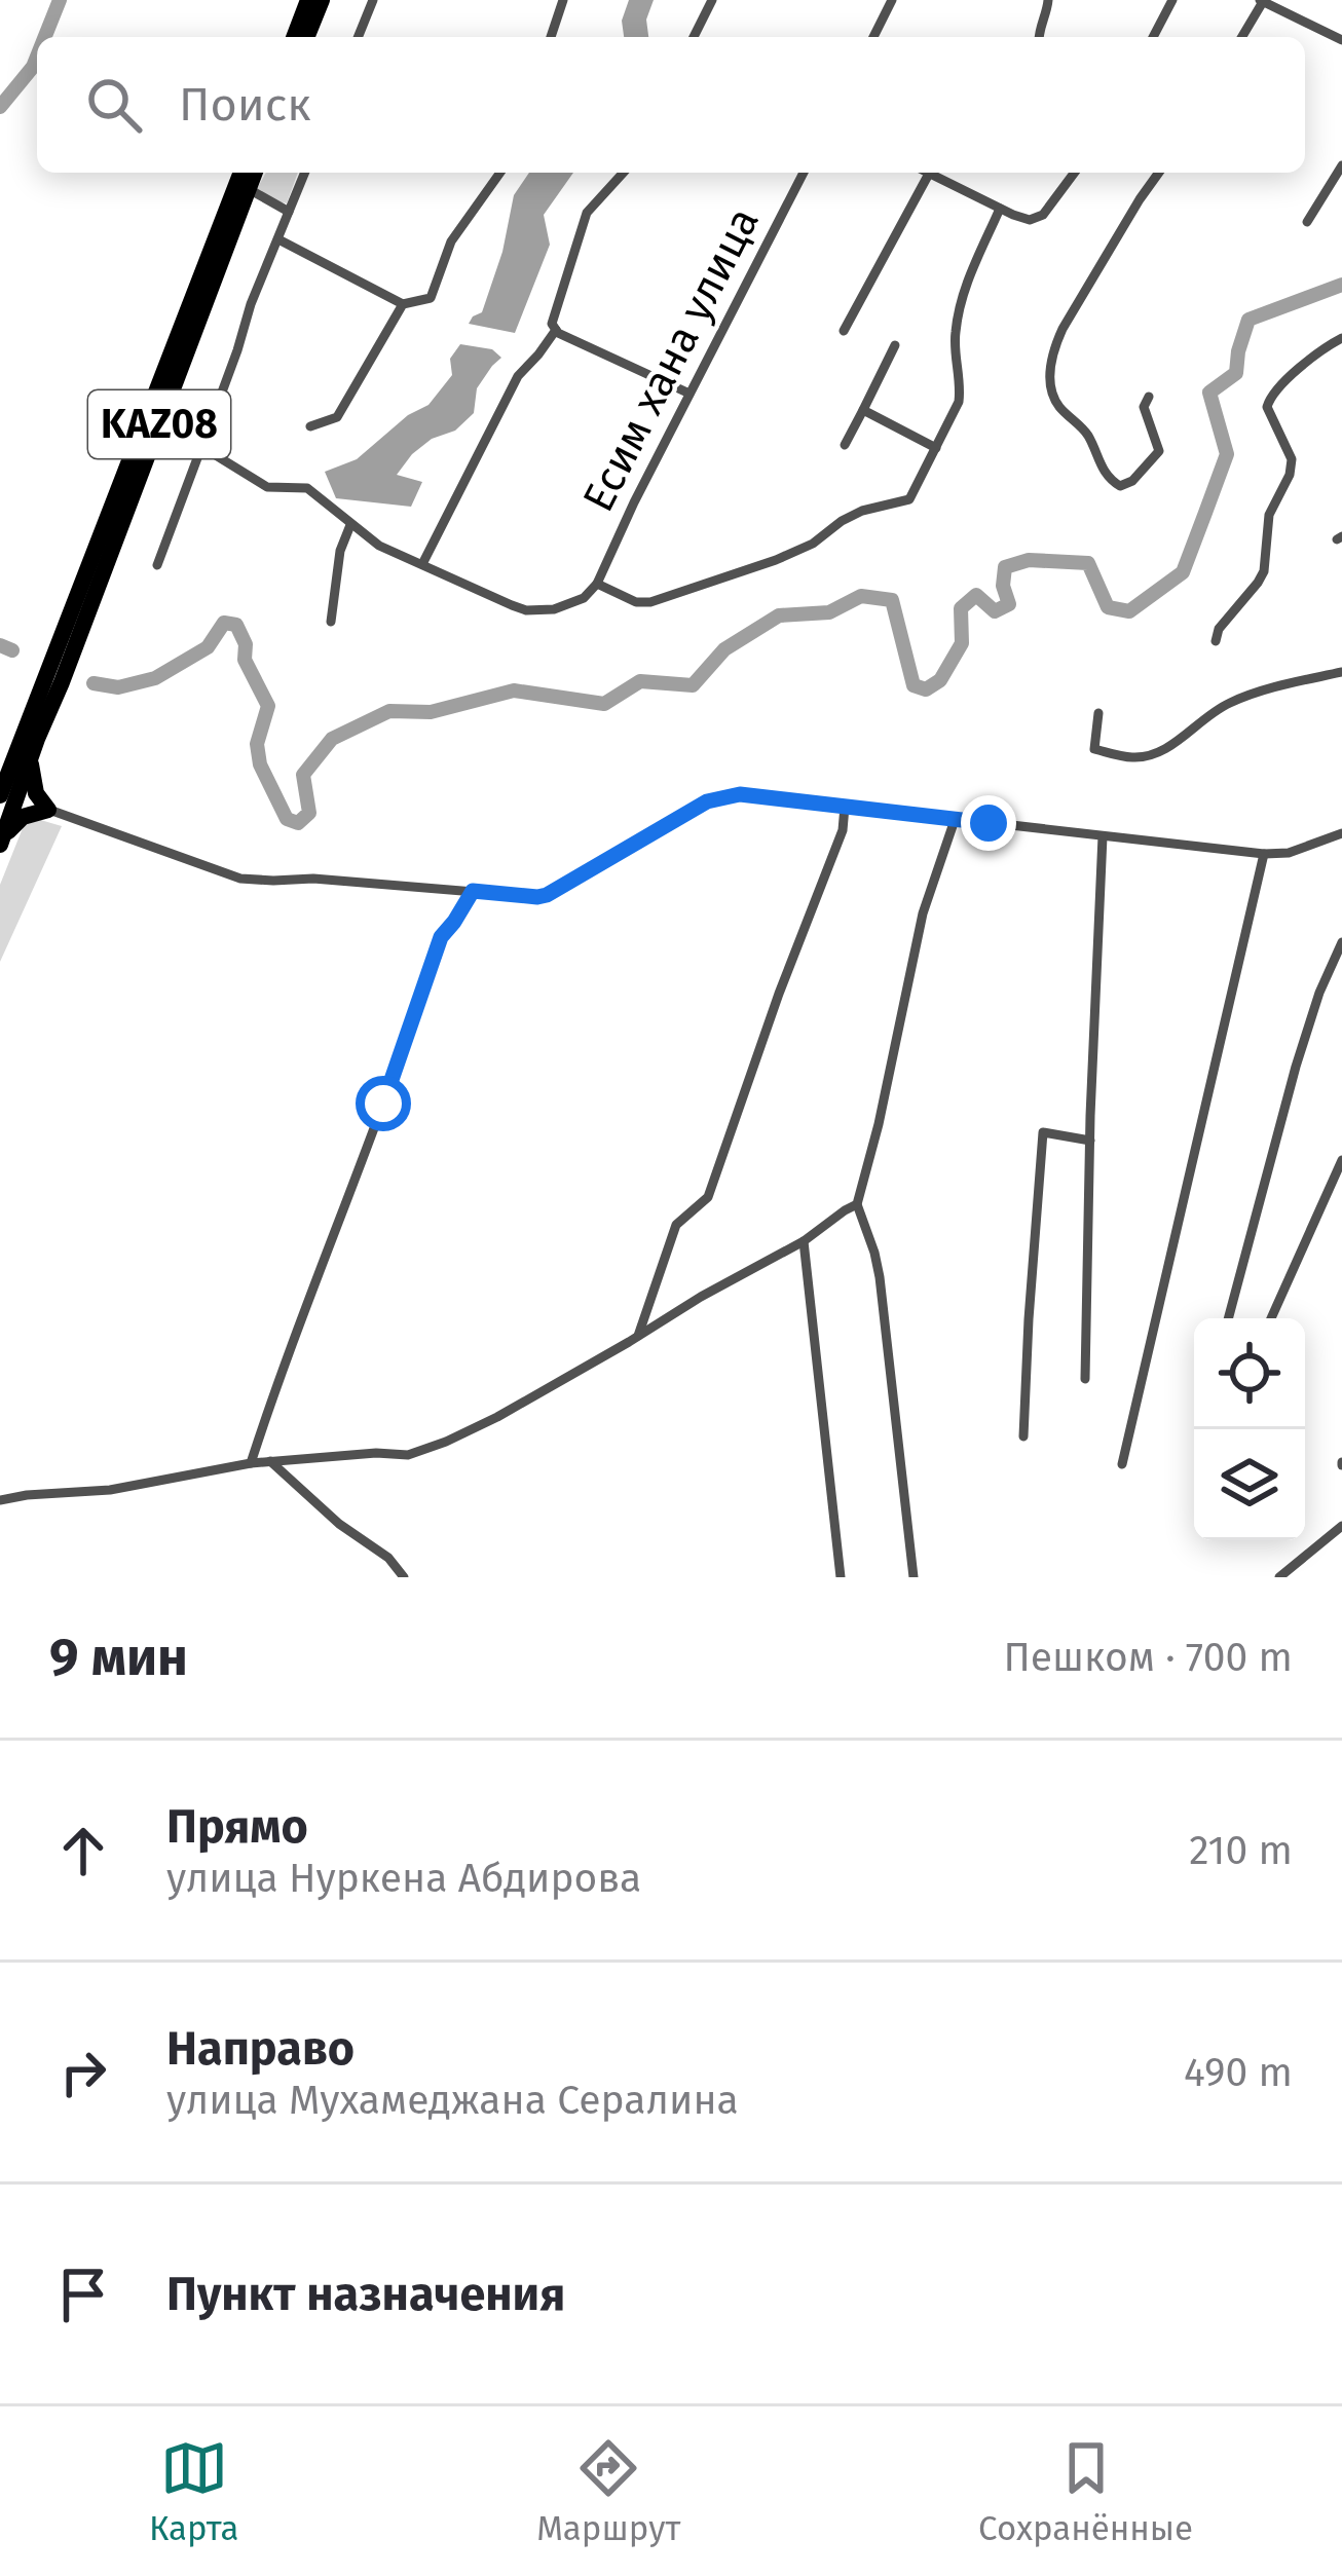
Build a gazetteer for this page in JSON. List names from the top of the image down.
{
  "streets": {
    "highway": ["KAZ08"],
    "street": ["Есим хана улица"]
  },
  "page": {
    "search": "Поиск",
    "heading": ["9 мин", "Пешком · 700 m"],
    "list": [
      ["Прямо", "улица Нуркена Абдирова", "210 m"],
      ["Направо", "улица Мухамеджана Сералина", "490 m"],
      "Пункт назначения"
    ],
    "nav": ["Карта", "Маршрут", "Сохранённые"]
  }
}
